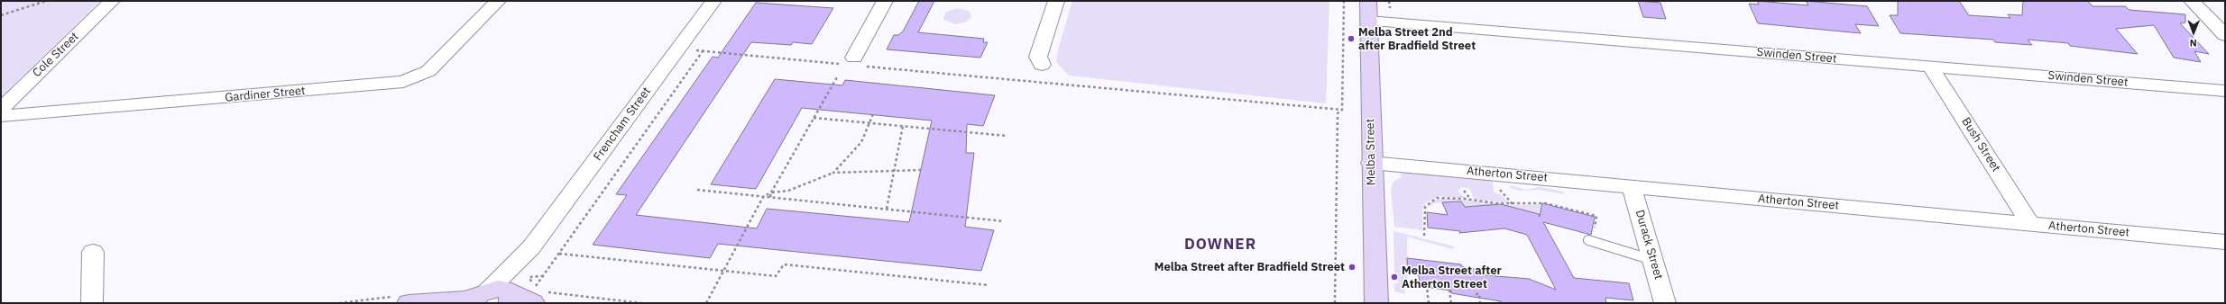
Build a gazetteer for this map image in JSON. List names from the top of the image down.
{
  "streets": {
    "street": [
      "Cole Street",
      "Swinden Street",
      "Gardiner Street",
      "Frencham Street",
      "Bush Street",
      "Melba Street",
      "Atherton Street",
      "Durack Street"
    ]
  },
  "crossings": [
    ["Swinden Street", "Bush Street"],
    ["Swinden Street", "Melba Street"],
    ["Bush Street", "Atherton Street"],
    ["Melba Street", "Atherton Street"],
    ["Atherton Street", "Durack Street"]
  ],
  "districts": ["DOWNER"],
  "places": ["Melba Street 2nd after Bradfield Street", "Melba Street after Bradfield Street", "Melba Street after Atherton Street"],
  "north": "bottom"
}
